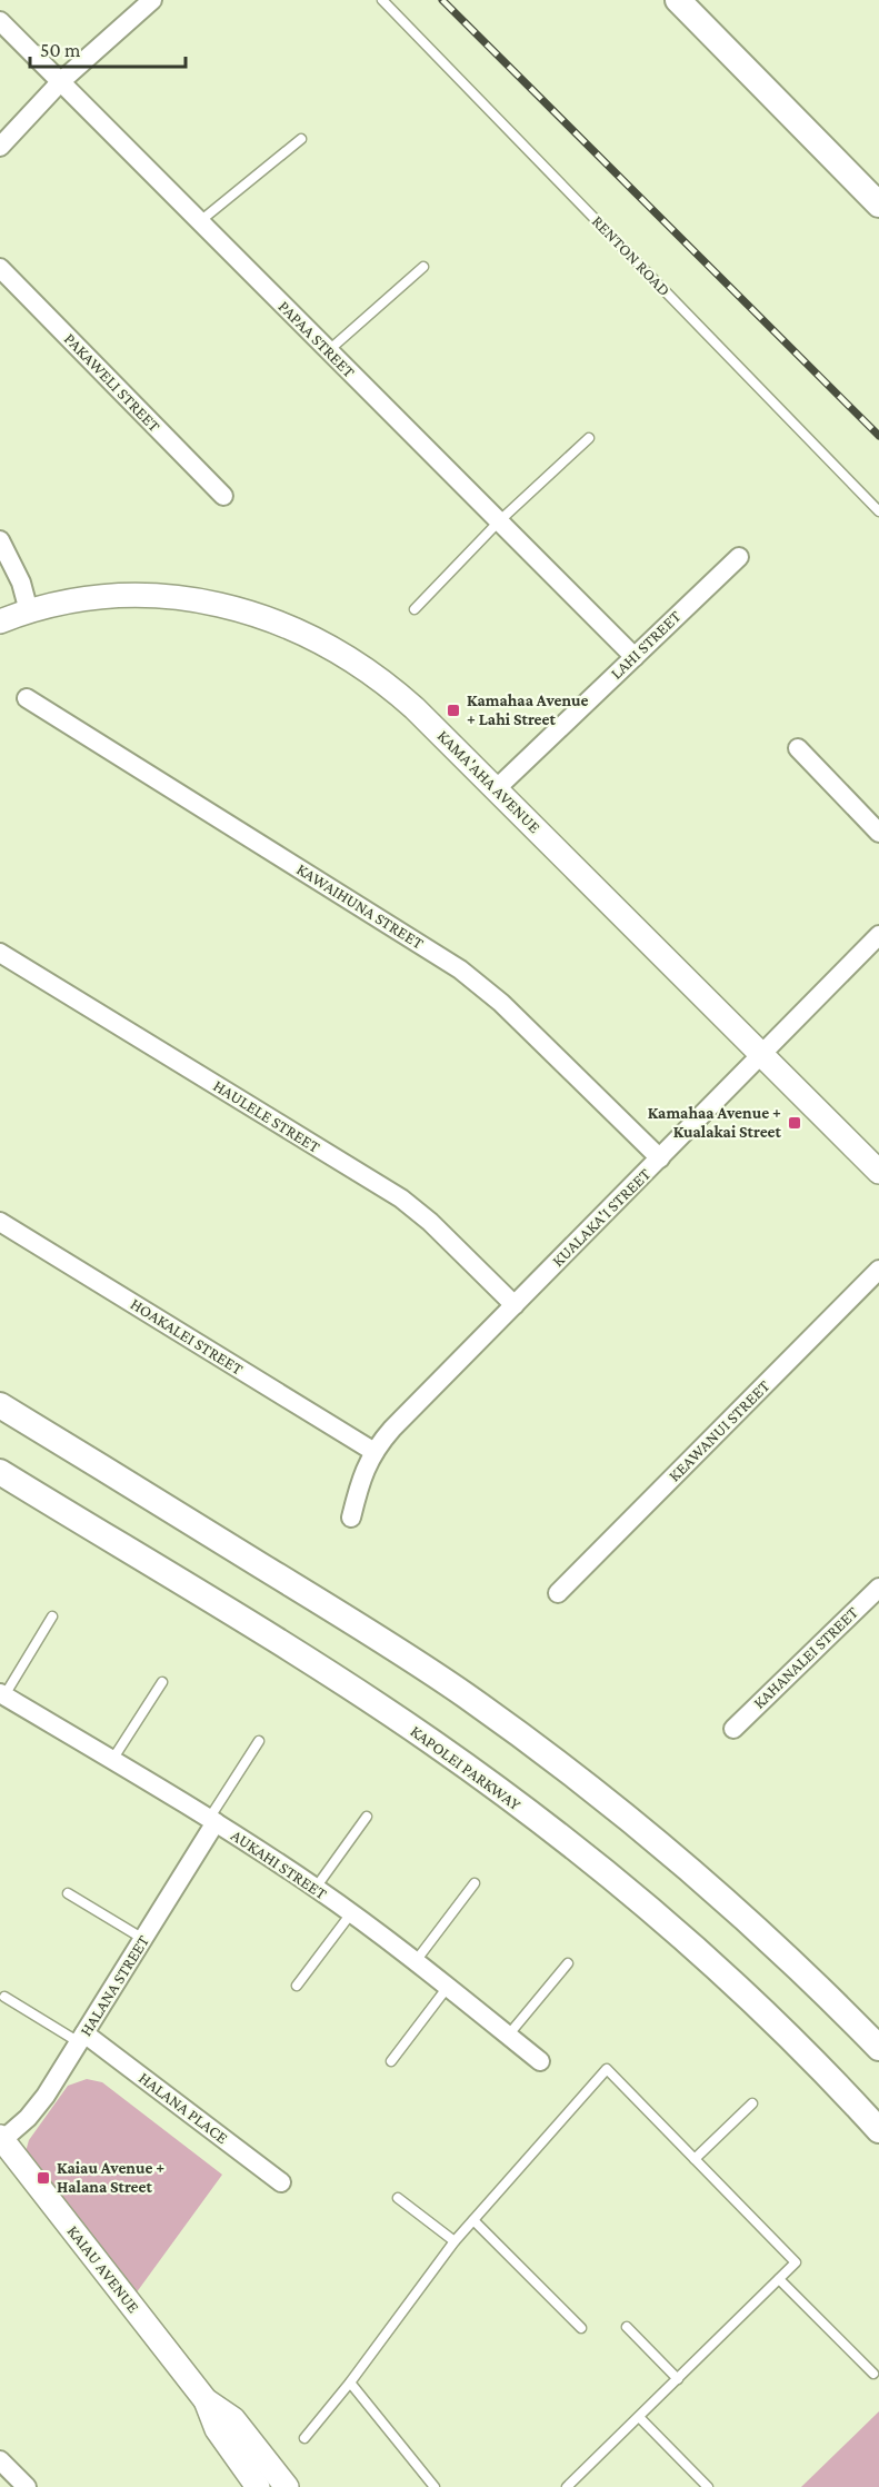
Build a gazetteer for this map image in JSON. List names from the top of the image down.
{
  "streets": {
    "main road": ["KAPOLEI PARKWAY"],
    "street": [
      "PAPAA STREET",
      "PAKAWELI STREET",
      "LAHI STREET",
      "KAMA'AHA AVENUE",
      "KAWAIHUNA STREET",
      "HAULELE STREET",
      "KUALAKA'I STREET",
      "HOAKALEI STREET",
      "KEAWANUI STREET",
      "KAHANALEI STREET",
      "AUKAHI STREET",
      "HALANA STREET",
      "HALANA PLACE",
      "KAIAU AVENUE"
    ],
    "lane": ["RENTON ROAD"]
  },
  "crossings": [
    ["PAPAA STREET", "LAHI STREET"],
    ["LAHI STREET", "KAMA'AHA AVENUE"],
    ["KAMA'AHA AVENUE", "KUALAKA'I STREET"],
    ["KAWAIHUNA STREET", "KUALAKA'I STREET"],
    ["HAULELE STREET", "KUALAKA'I STREET"],
    ["KUALAKA'I STREET", "HOAKALEI STREET"],
    ["AUKAHI STREET", "HALANA STREET"],
    ["HALANA STREET", "HALANA PLACE"],
    ["HALANA STREET", "KAIAU AVENUE"]
  ],
  "places": {
    "transit": ["Kamahaa Avenue + Lahi Street", "Kamahaa Avenue + Kualakai Street", "Kaiau Avenue + Halana Street"]
  },
  "scale_bar": "50 m"
}
